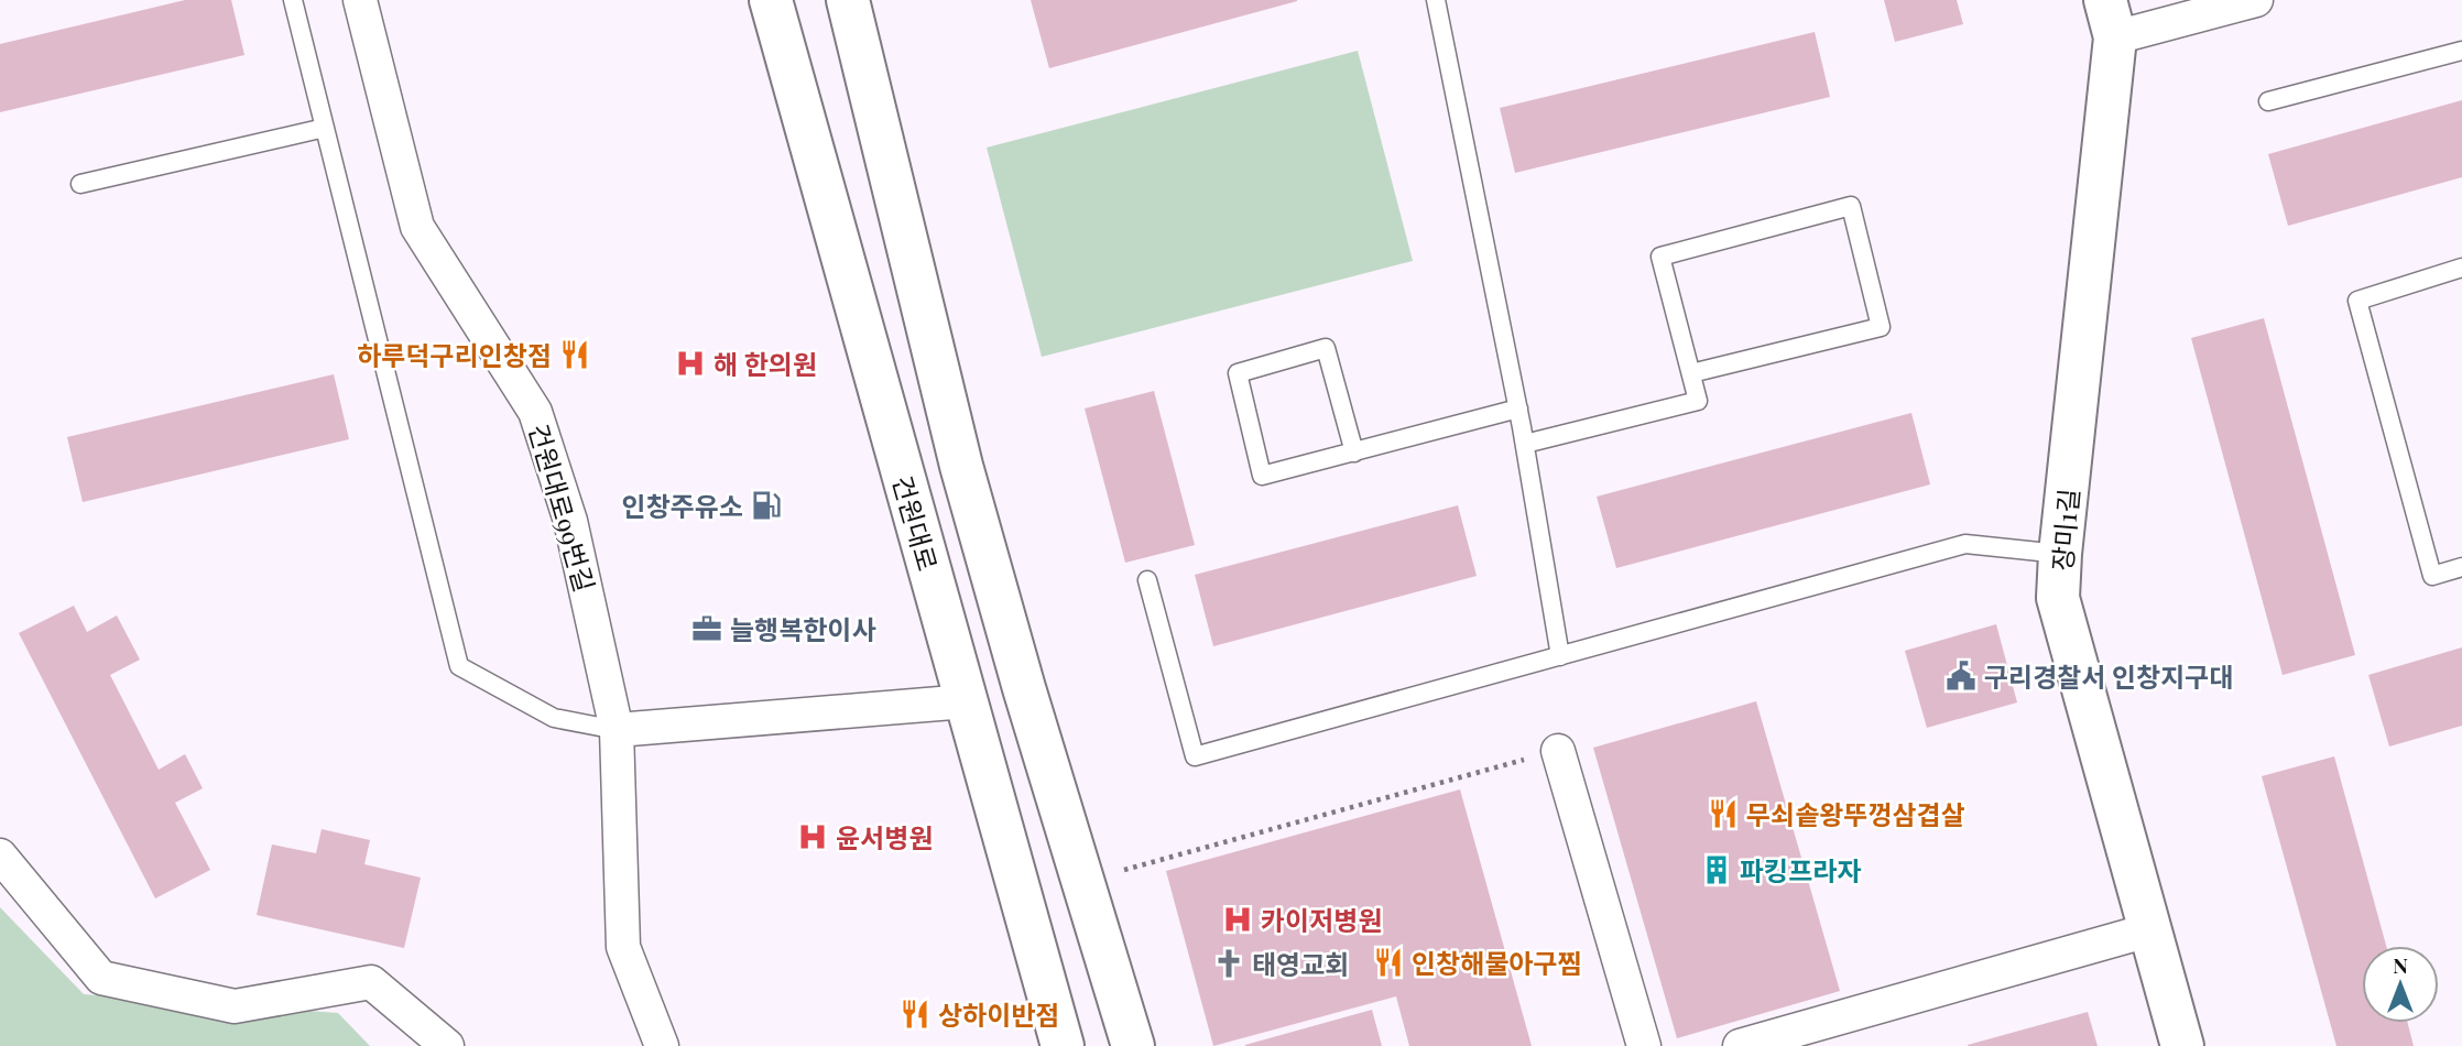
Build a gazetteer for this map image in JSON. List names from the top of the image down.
{
  "streets": {
    "street": ["건원대로99번길", "건원대로", "장미1길"]
  },
  "places": {
    "restaurant": [
      "하루덕구리인창점",
      "무쇠솥왕뚜껑삼겹살",
      "인창해물아구찜",
      "상하이반점"
    ],
    "hospital": ["해 한의원", "윤서병원", "카이저병원"],
    "fuel station": ["인창주유소"],
    "office": ["늘행복한이사"],
    "public building": ["구리경찰서 인창지구대"],
    "building": ["파킹프라자"],
    "church": ["태영교회"]
  },
  "north": "top"
}
